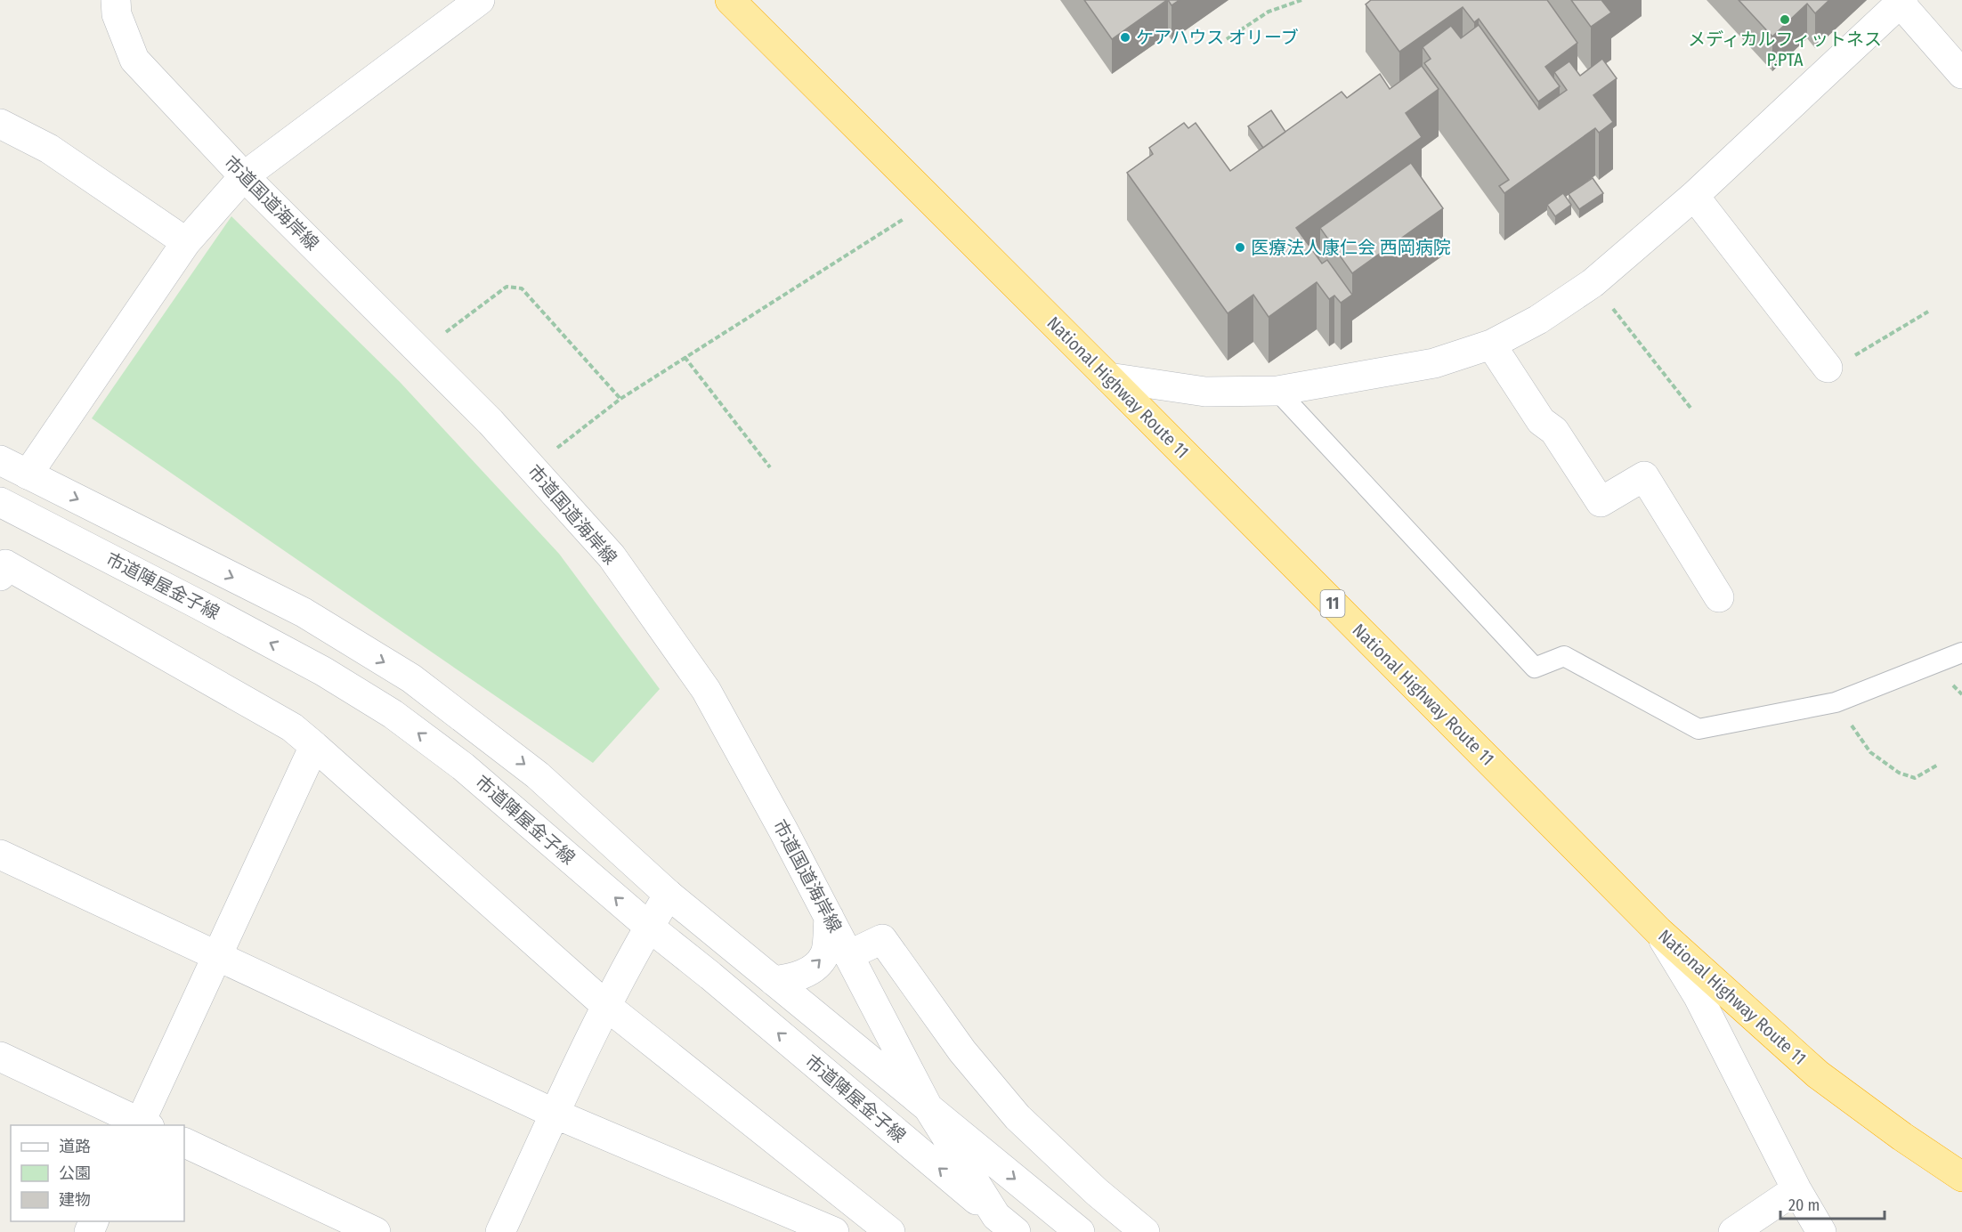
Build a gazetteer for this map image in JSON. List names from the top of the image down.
{
  "streets": {
    "highway": ["National Highway Route 11", "11"],
    "street": ["市道国道海岸線", "市道陣屋金子線"]
  },
  "crossings": [
    ["市道国道海岸線", "市道陣屋金子線"]
  ],
  "places": ["メディカルフィットネス P.PTA", "ケアハウス オリーブ", "医療法人康仁会 西岡病院"],
  "legend": ["道路", "公園", "建物"],
  "scale_bar": "20 m"
}
